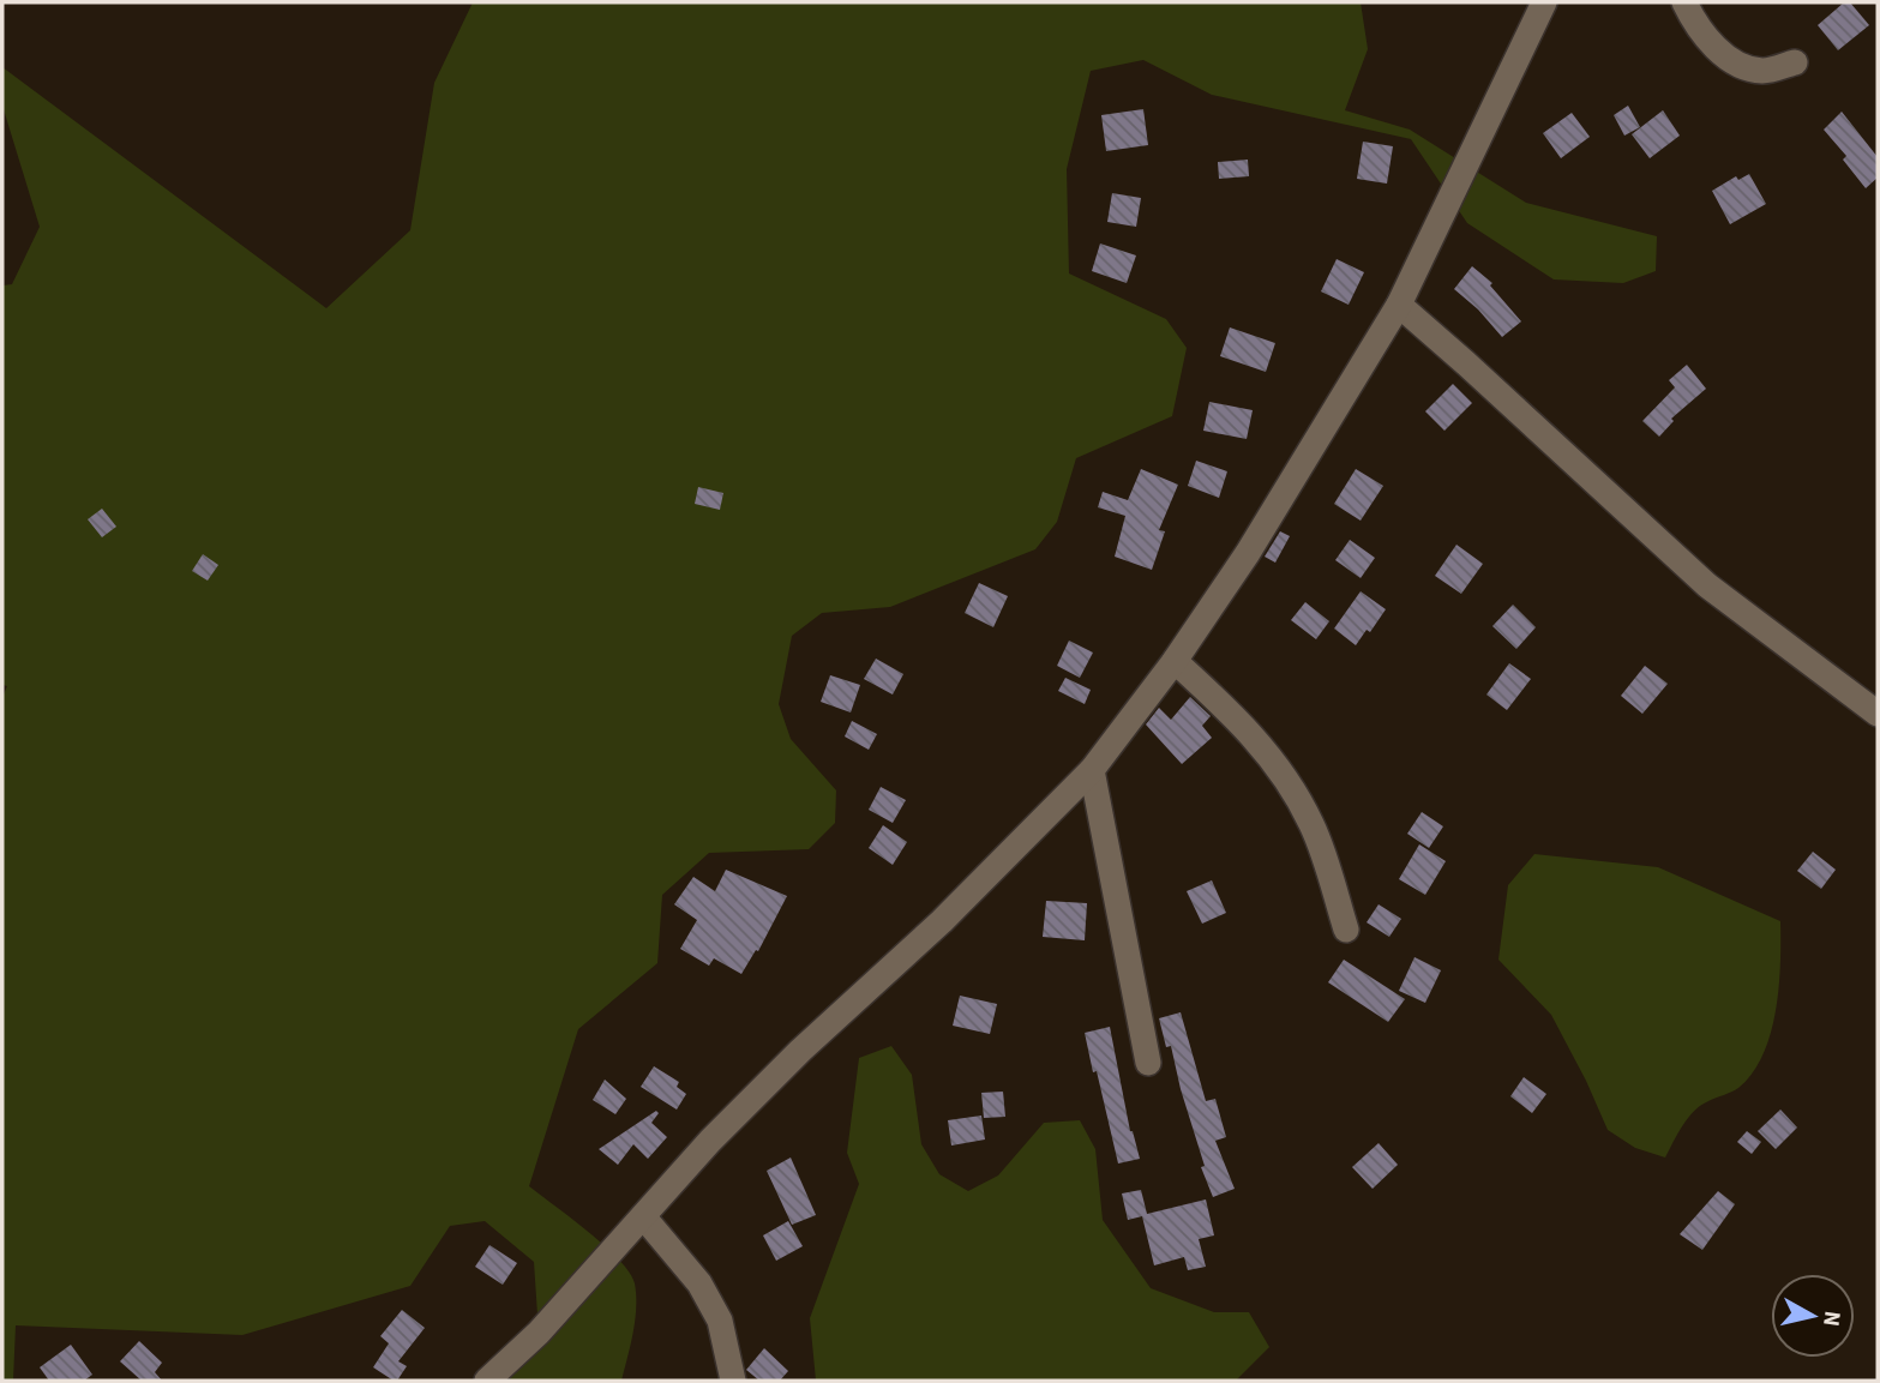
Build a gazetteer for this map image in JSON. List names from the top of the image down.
{
  "north": "right"
}
